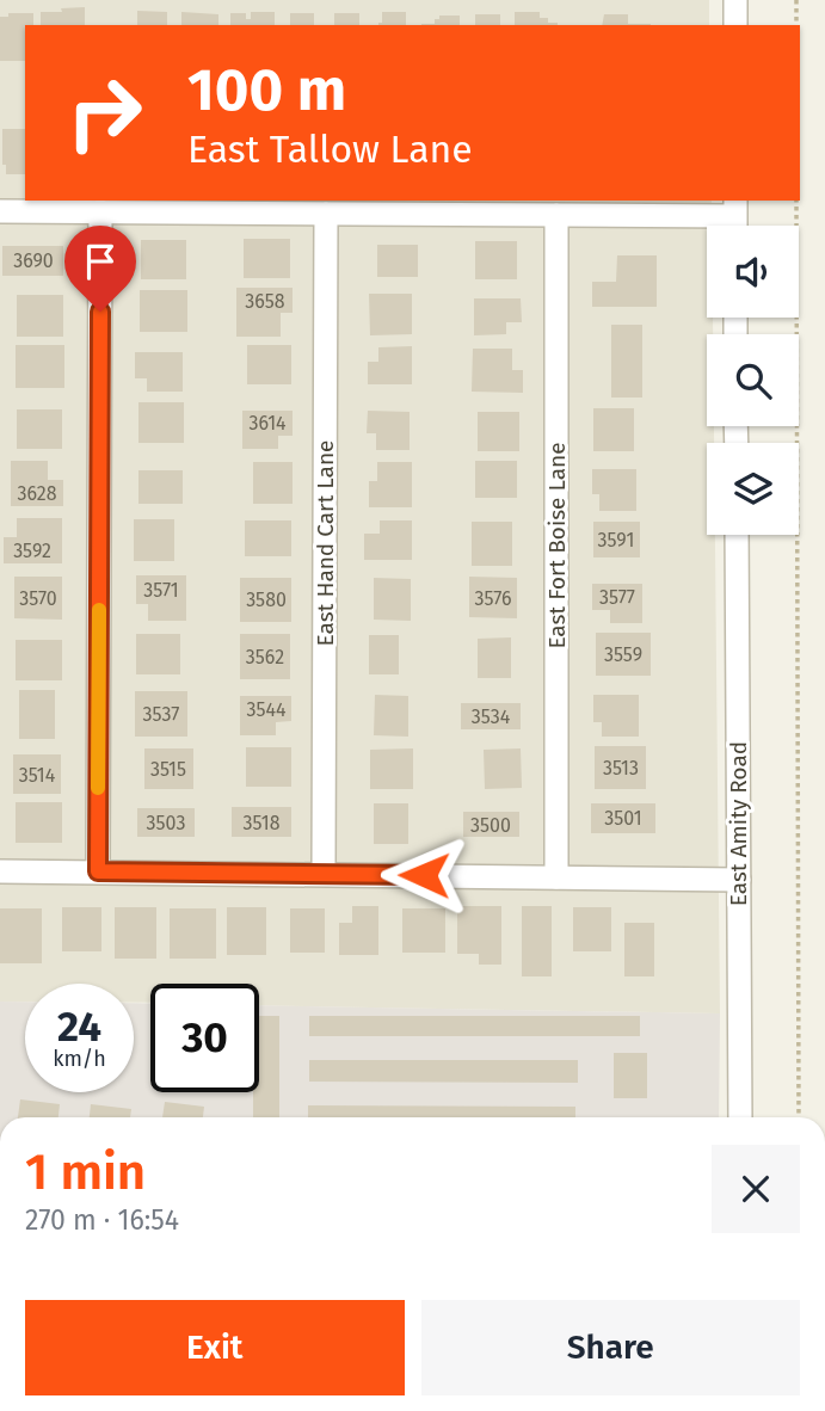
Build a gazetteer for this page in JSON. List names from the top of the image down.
{
  "streets": {
    "street": ["East Hand Cart Lane", "East Fort Boise Lane", "East Amity Road"]
  },
  "house_numbers": [
    "3690",
    "3658",
    "3614",
    "3628",
    "3591",
    "3592",
    "3571",
    "3577",
    "3570",
    "3576",
    "3580",
    "3559",
    "3562",
    "3544",
    "3537",
    "3534",
    "3513",
    "3515",
    "3514",
    "3501",
    "3503",
    "3518",
    "3500"
  ],
  "page": {
    "turn": ["100 m", "East Tallow Lane"],
    "speed": "24 km/h",
    "limit": "30",
    "heading": ["1 min", "270 m · 16:54"],
    "buttons": ["Exit", "Share"]
  }
}
